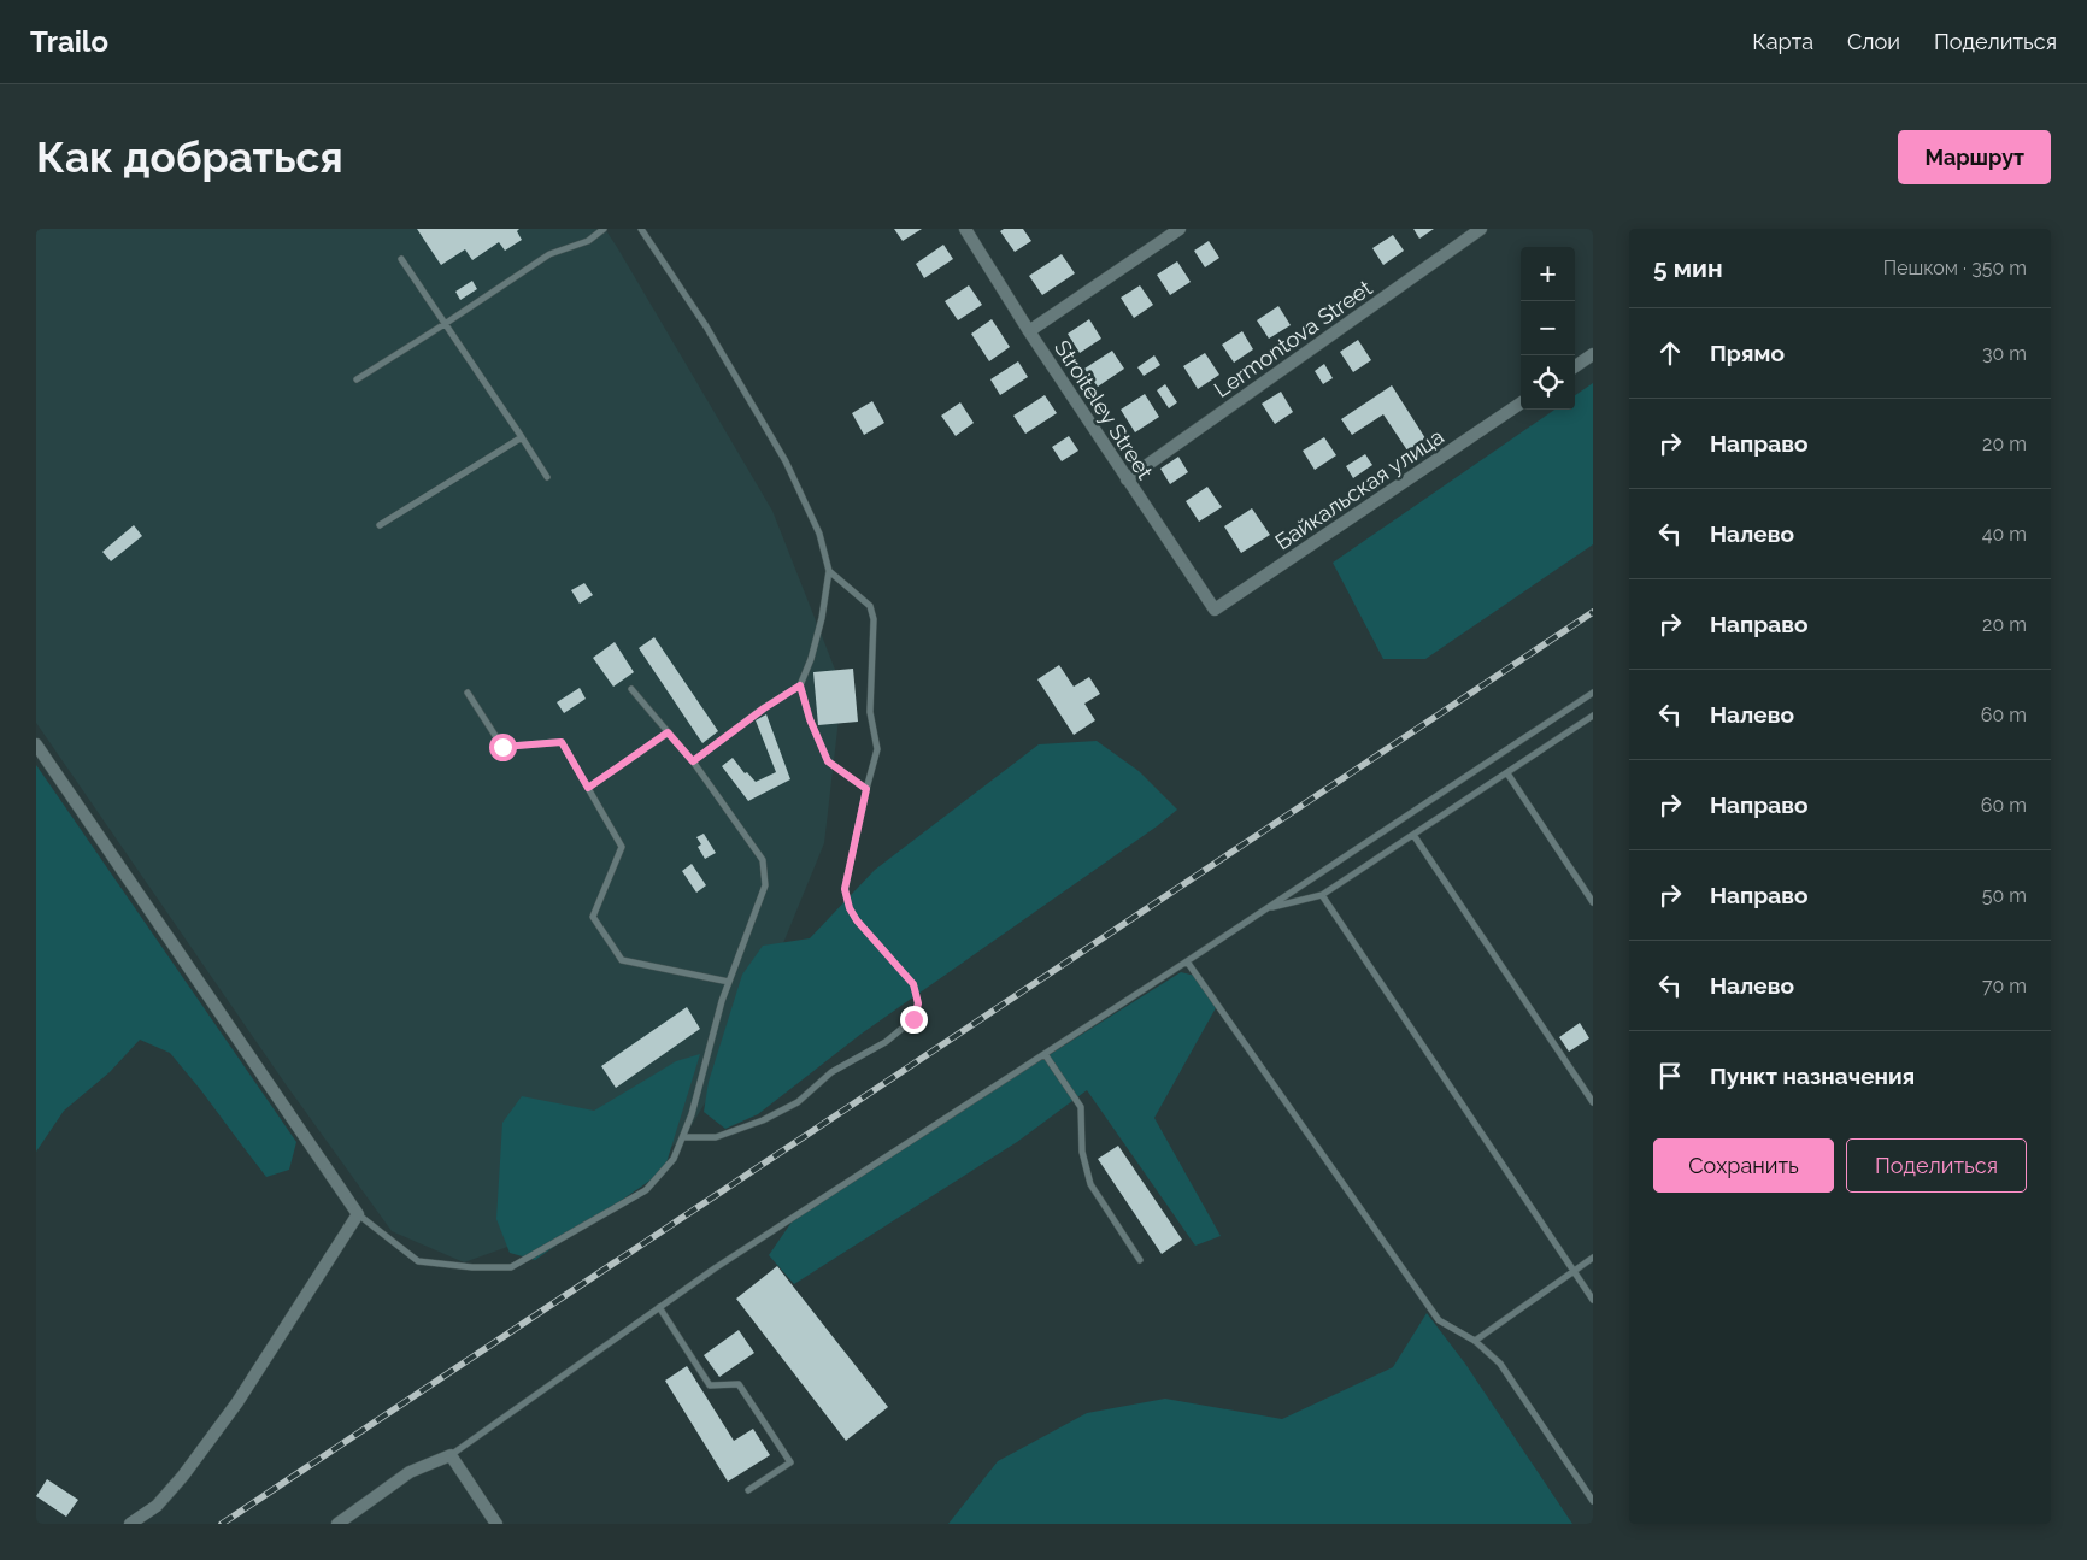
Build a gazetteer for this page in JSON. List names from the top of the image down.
{
  "streets": {
    "street": ["Lermontova Street", "Stroiteley Street", "Байкальская улица"]
  },
  "crossings": [
    ["Lermontova Street", "Stroiteley Street"],
    ["Stroiteley Street", "Байкальская улица"]
  ],
  "page": {
    "header": "Trailo",
    "nav": ["Карта", "Слои", "Поделиться"],
    "buttons": [
      "Маршрут",
      ["Сохранить", "Поделиться"]
    ],
    "title": "Как добраться",
    "heading": ["5 мин", "Пешком · 350 m"],
    "map_buttons": ["+", "−"],
    "list": [
      ["Прямо", "30 m"],
      ["Направо", "20 m"],
      ["Налево", "40 m"],
      ["Направо", "20 m"],
      ["Налево", "60 m"],
      ["Направо", "60 m"],
      ["Направо", "50 m"],
      ["Налево", "70 m"],
      "Пункт назначения"
    ]
  }
}
